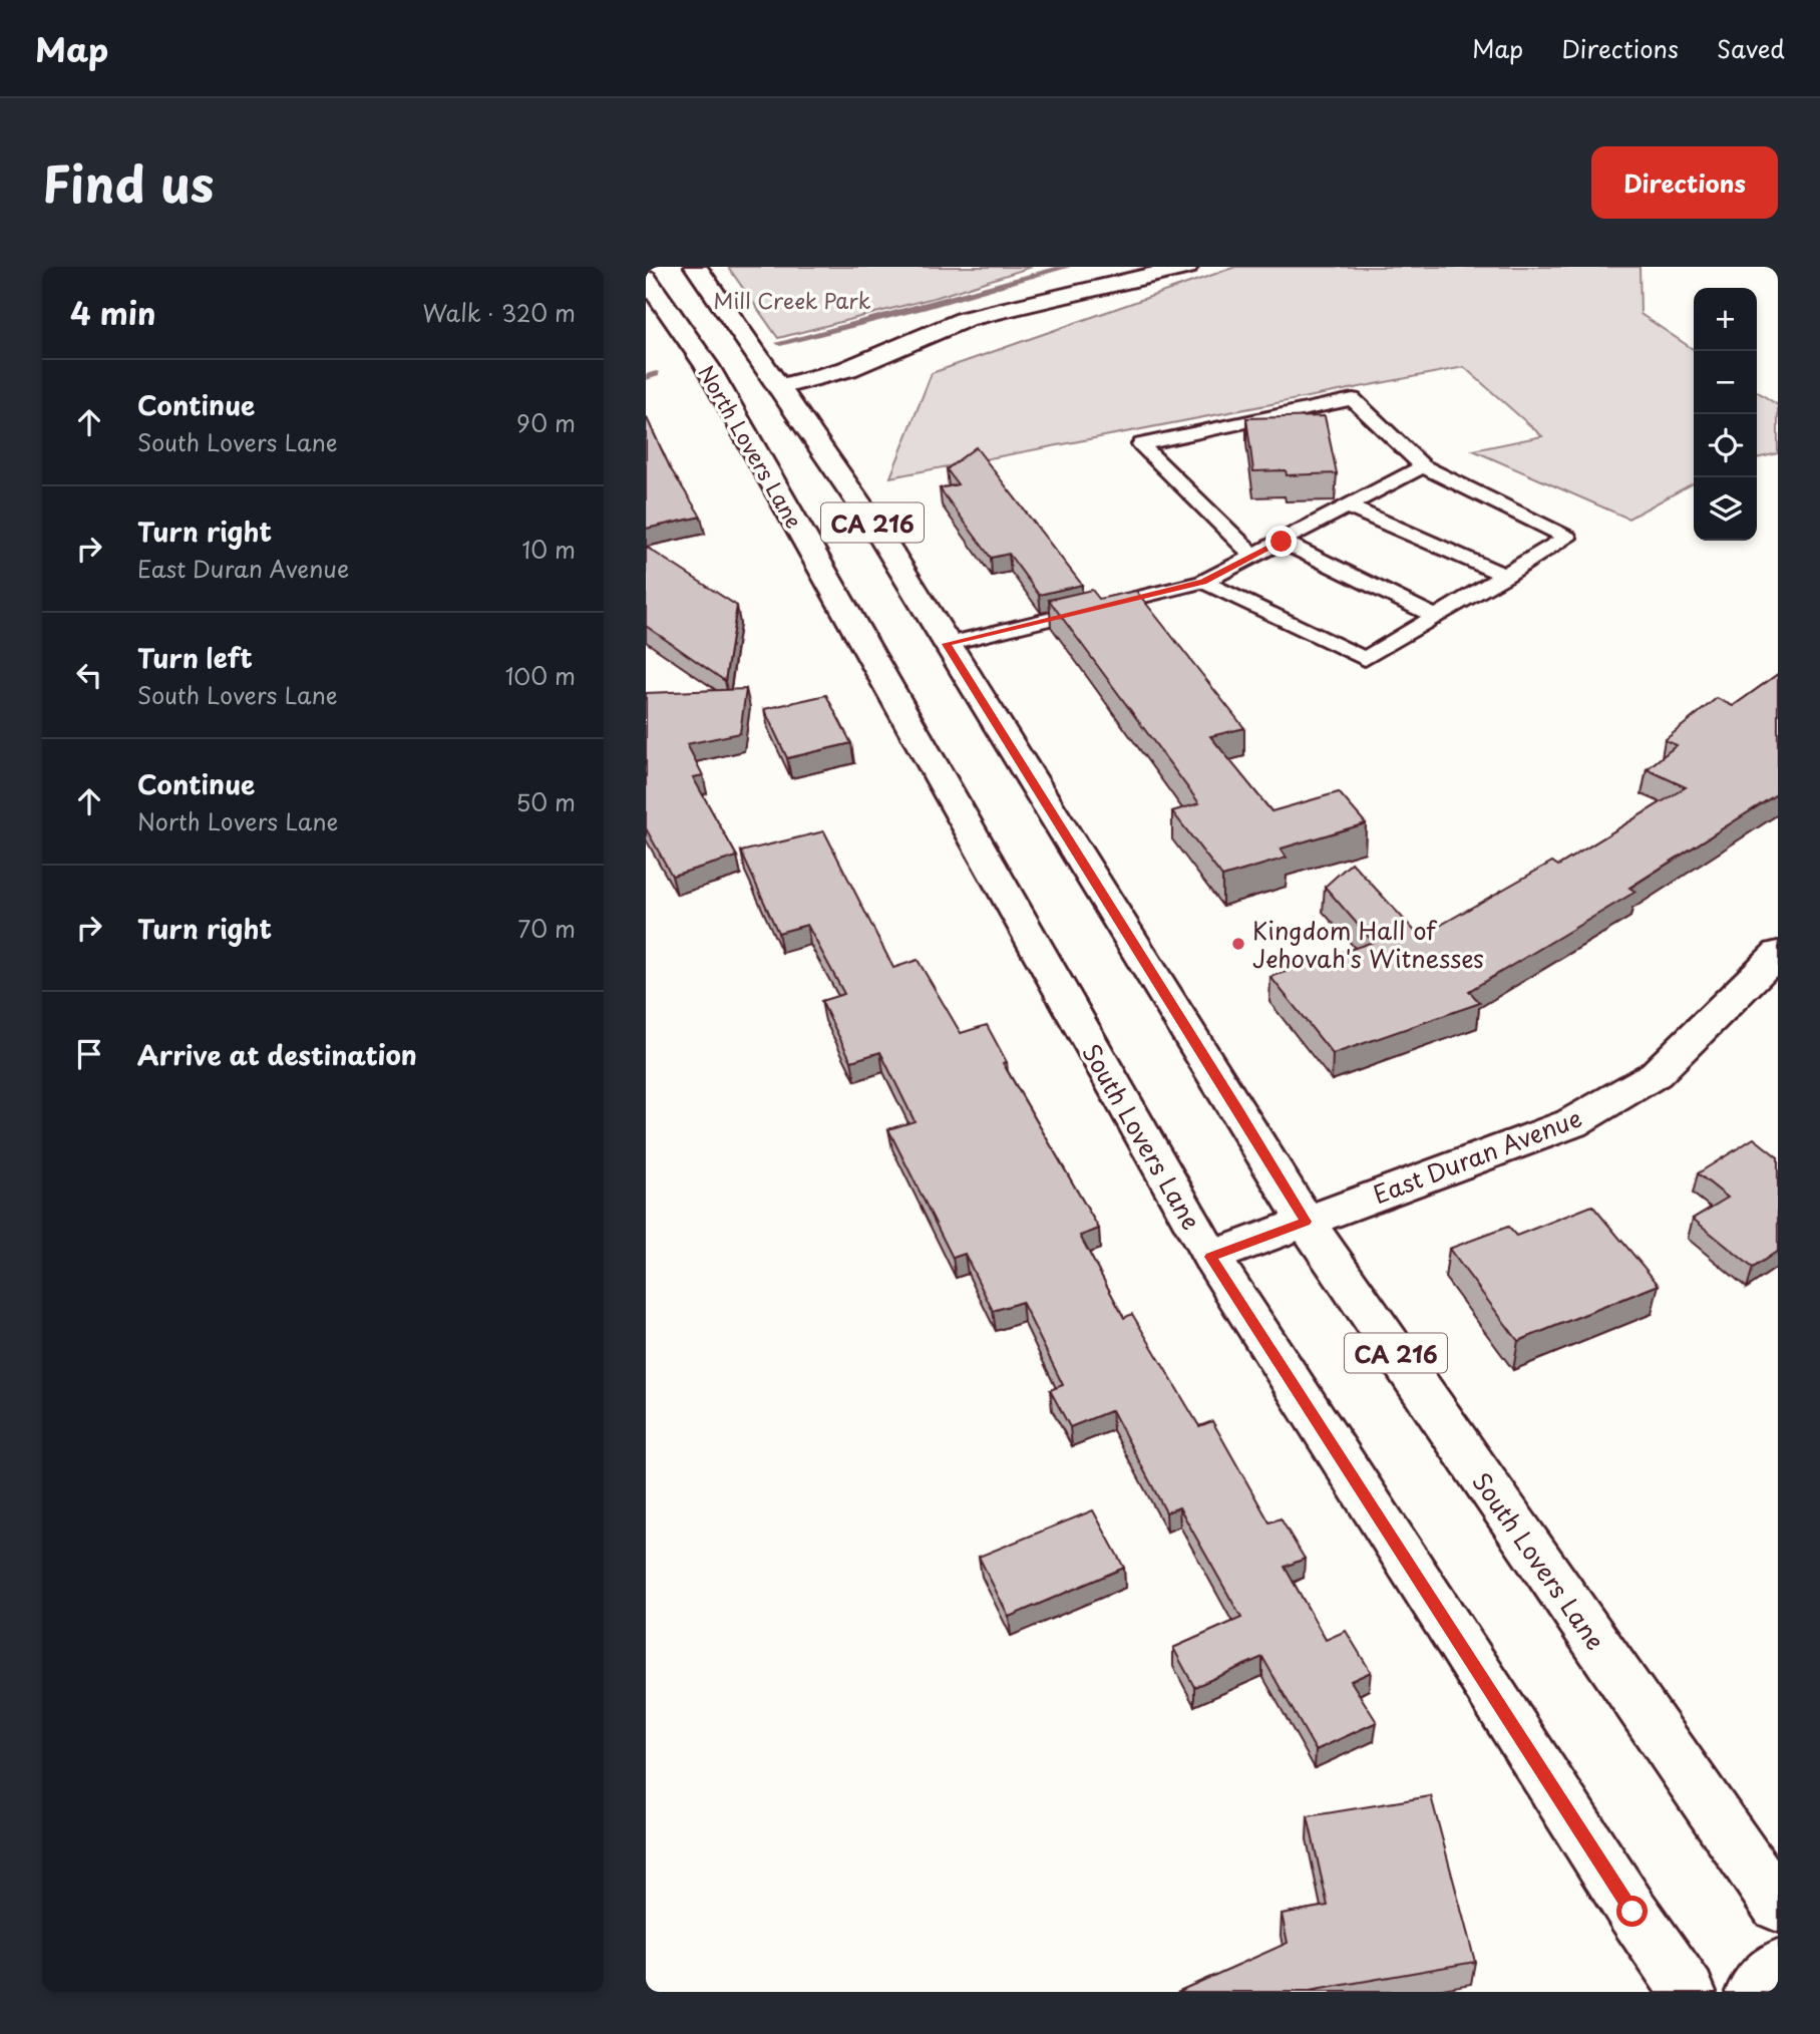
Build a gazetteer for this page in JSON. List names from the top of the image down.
{
  "streets": {
    "main road": [
      "North Lovers Lane",
      "CA 216",
      "South Lovers Lane",
      "East Duran Avenue"
    ]
  },
  "crossings": [
    ["North Lovers Lane", "South Lovers Lane"],
    ["South Lovers Lane", "East Duran Avenue"]
  ],
  "parks": ["Mill Creek Park"],
  "places": ["Kingdom Hall of Jehovah's Witnesses"],
  "page": {
    "header": "Map",
    "nav": ["Map", "Directions", "Saved"],
    "title": "Find us",
    "buttons": "Directions",
    "heading": ["4 min", "Walk · 320 m"],
    "map_buttons": ["+", "−"],
    "list": [
      ["Continue", "South Lovers Lane", "90 m"],
      ["Turn right", "East Duran Avenue", "10 m"],
      ["Turn left", "South Lovers Lane", "100 m"],
      ["Continue", "North Lovers Lane", "50 m"],
      ["Turn right", "70 m"],
      "Arrive at destination"
    ]
  }
}
